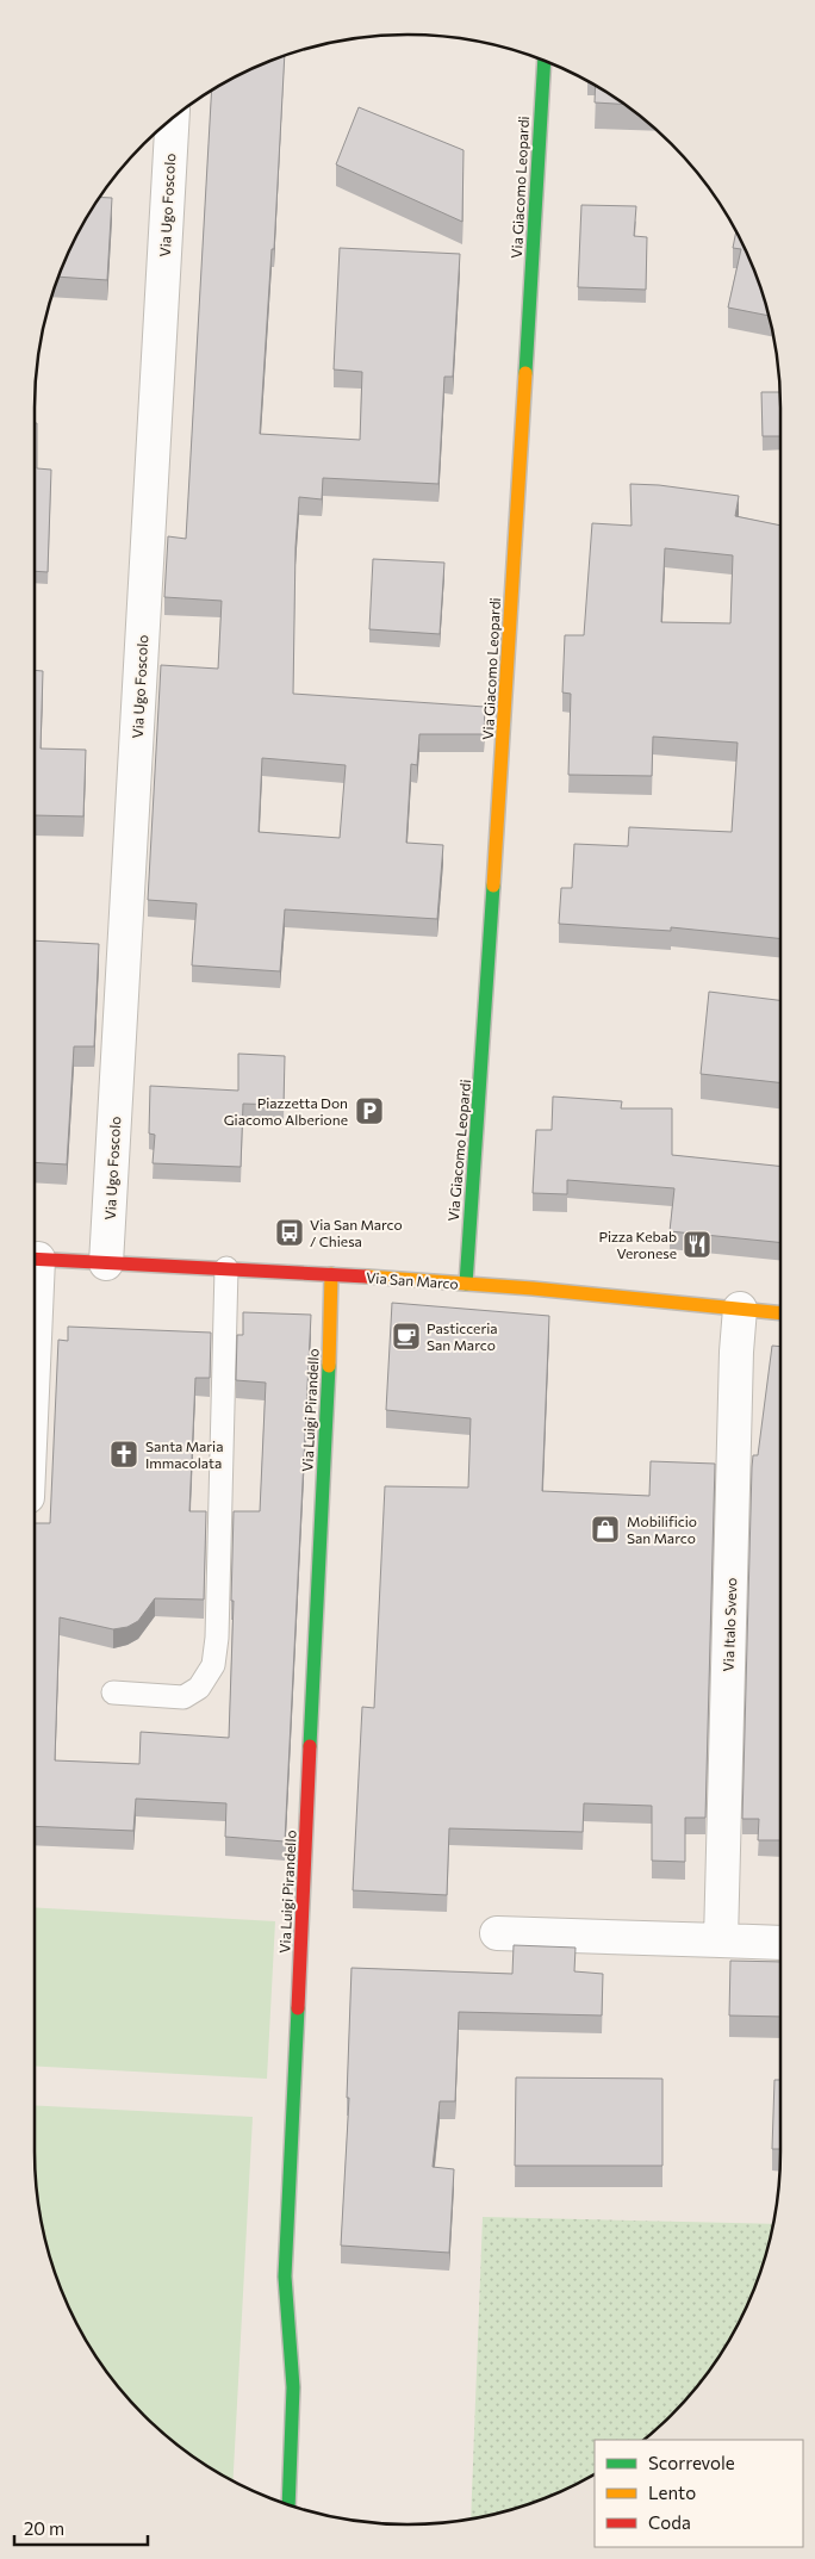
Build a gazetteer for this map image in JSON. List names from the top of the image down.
{
  "streets": {
    "street": [
      "Via Giacomo Leopardi",
      "Via Ugo Foscolo",
      "Via San Marco",
      "Via Luigi Pirandello",
      "Via Italo Svevo"
    ]
  },
  "crossings": [
    ["Via Giacomo Leopardi", "Via San Marco"],
    ["Via Ugo Foscolo", "Via San Marco"],
    ["Via San Marco", "Via Luigi Pirandello"],
    ["Via San Marco", "Via Italo Svevo"]
  ],
  "places": {
    "parking": ["Piazzetta Don Giacomo Alberione"],
    "bus stop": ["Via San Marco / Chiesa"],
    "restaurant": ["Pizza Kebab Veronese"],
    "cafe": ["Pasticceria San Marco"],
    "church": ["Santa Maria Immacolata"],
    "shop": ["Mobilificio San Marco"]
  },
  "legend": ["Scorrevole", "Lento", "Coda"],
  "scale_bar": "20 m"
}
